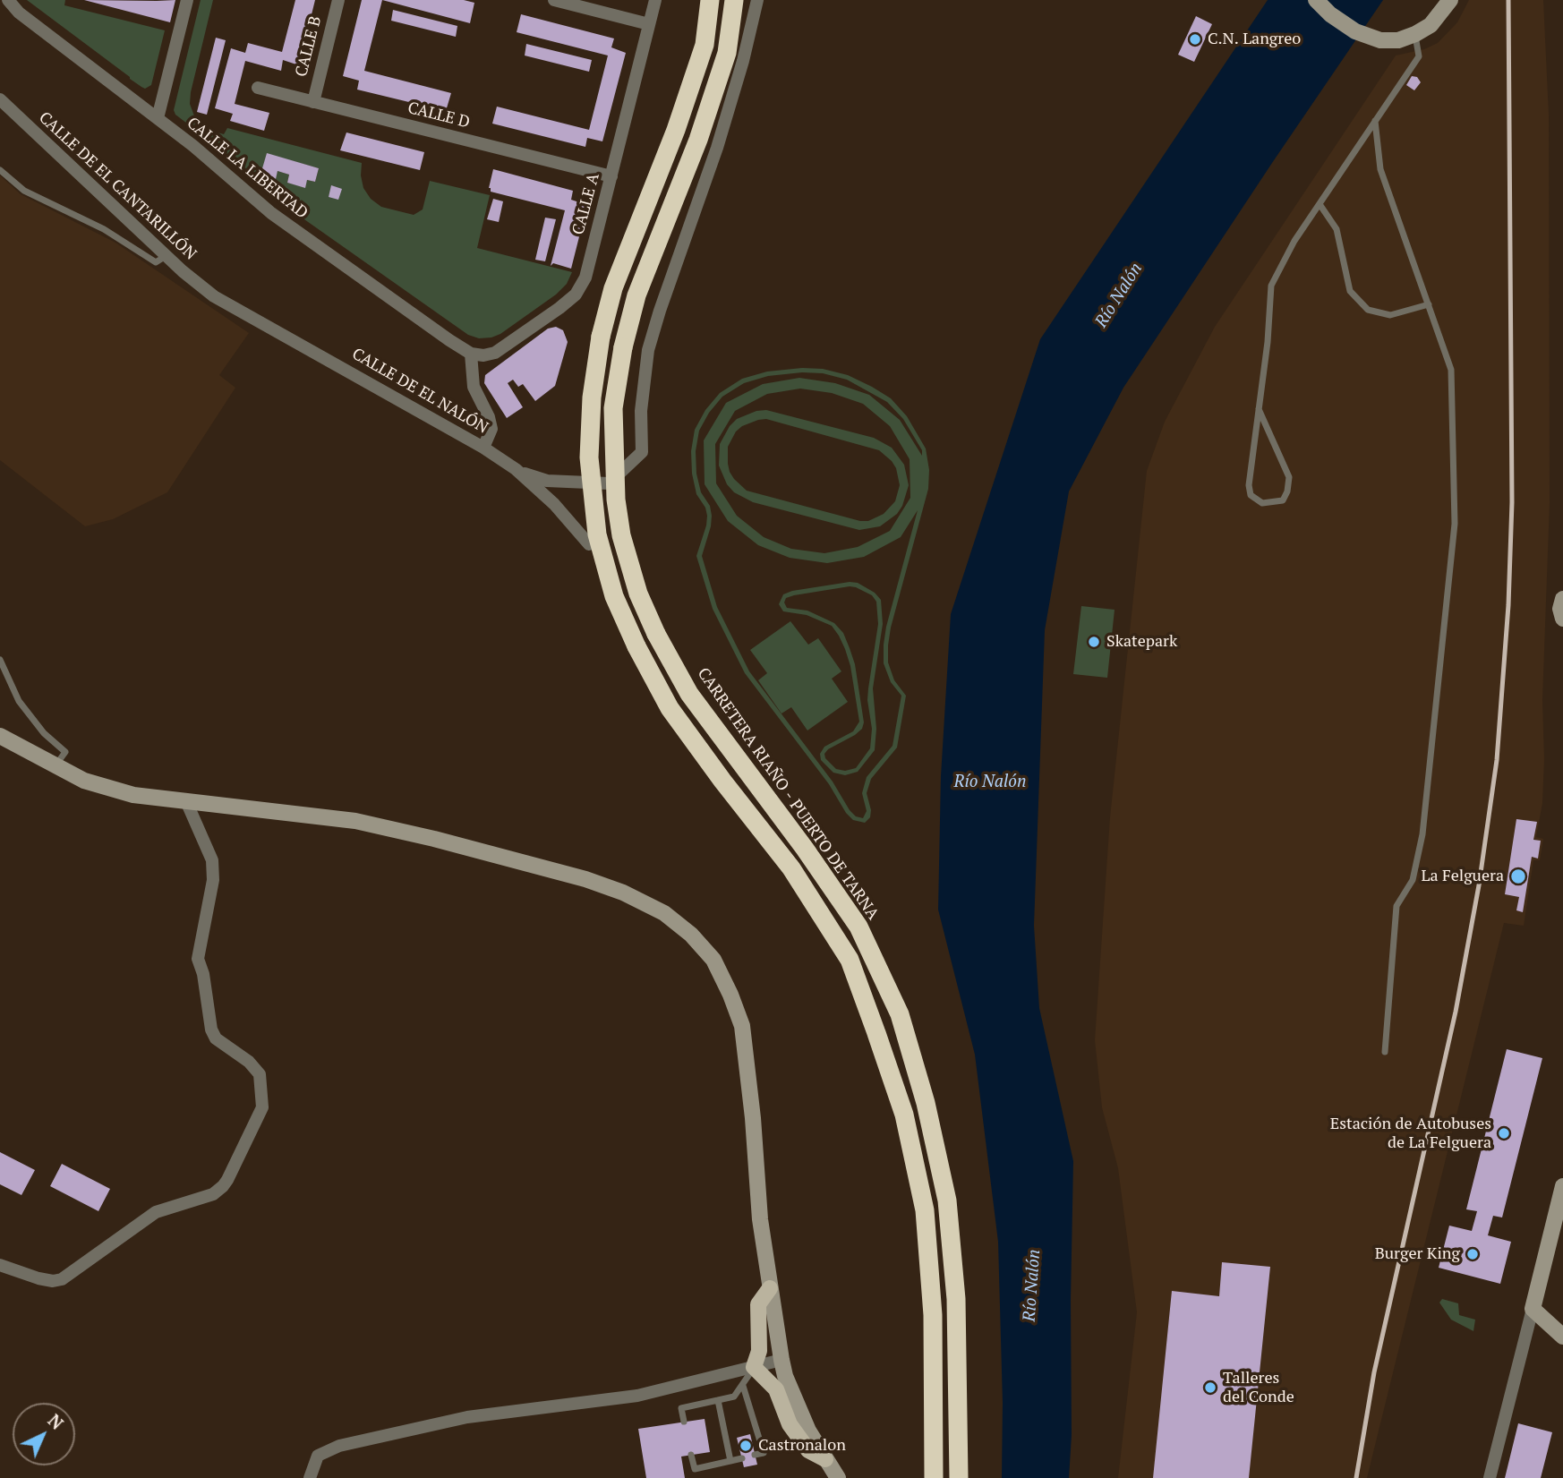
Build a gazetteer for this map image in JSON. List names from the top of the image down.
{
  "streets": {
    "highway": ["CARRETERA RIAÑO - PUERTO DE TARNA"],
    "street": [
      "CALLE B",
      "CALLE D",
      "CALLE LA LIBERTAD",
      "CALLE DE EL CANTARILLÓN",
      "CALLE A",
      "CALLE DE EL NALÓN"
    ]
  },
  "crossings": [
    ["CALLE B", "CALLE D"],
    ["CALLE D", "CALLE A"],
    ["CALLE LA LIBERTAD", "CALLE A"],
    ["CALLE DE EL CANTARILLÓN", "CALLE DE EL NALÓN"]
  ],
  "water": ["Río Nalón"],
  "places": [
    "C.N. Langreo",
    "Skatepark",
    "La Felguera",
    "Estación de Autobuses de La Felguera",
    "Burger King",
    "Talleres del Conde",
    "Castronalon"
  ],
  "north": "top right"
}
